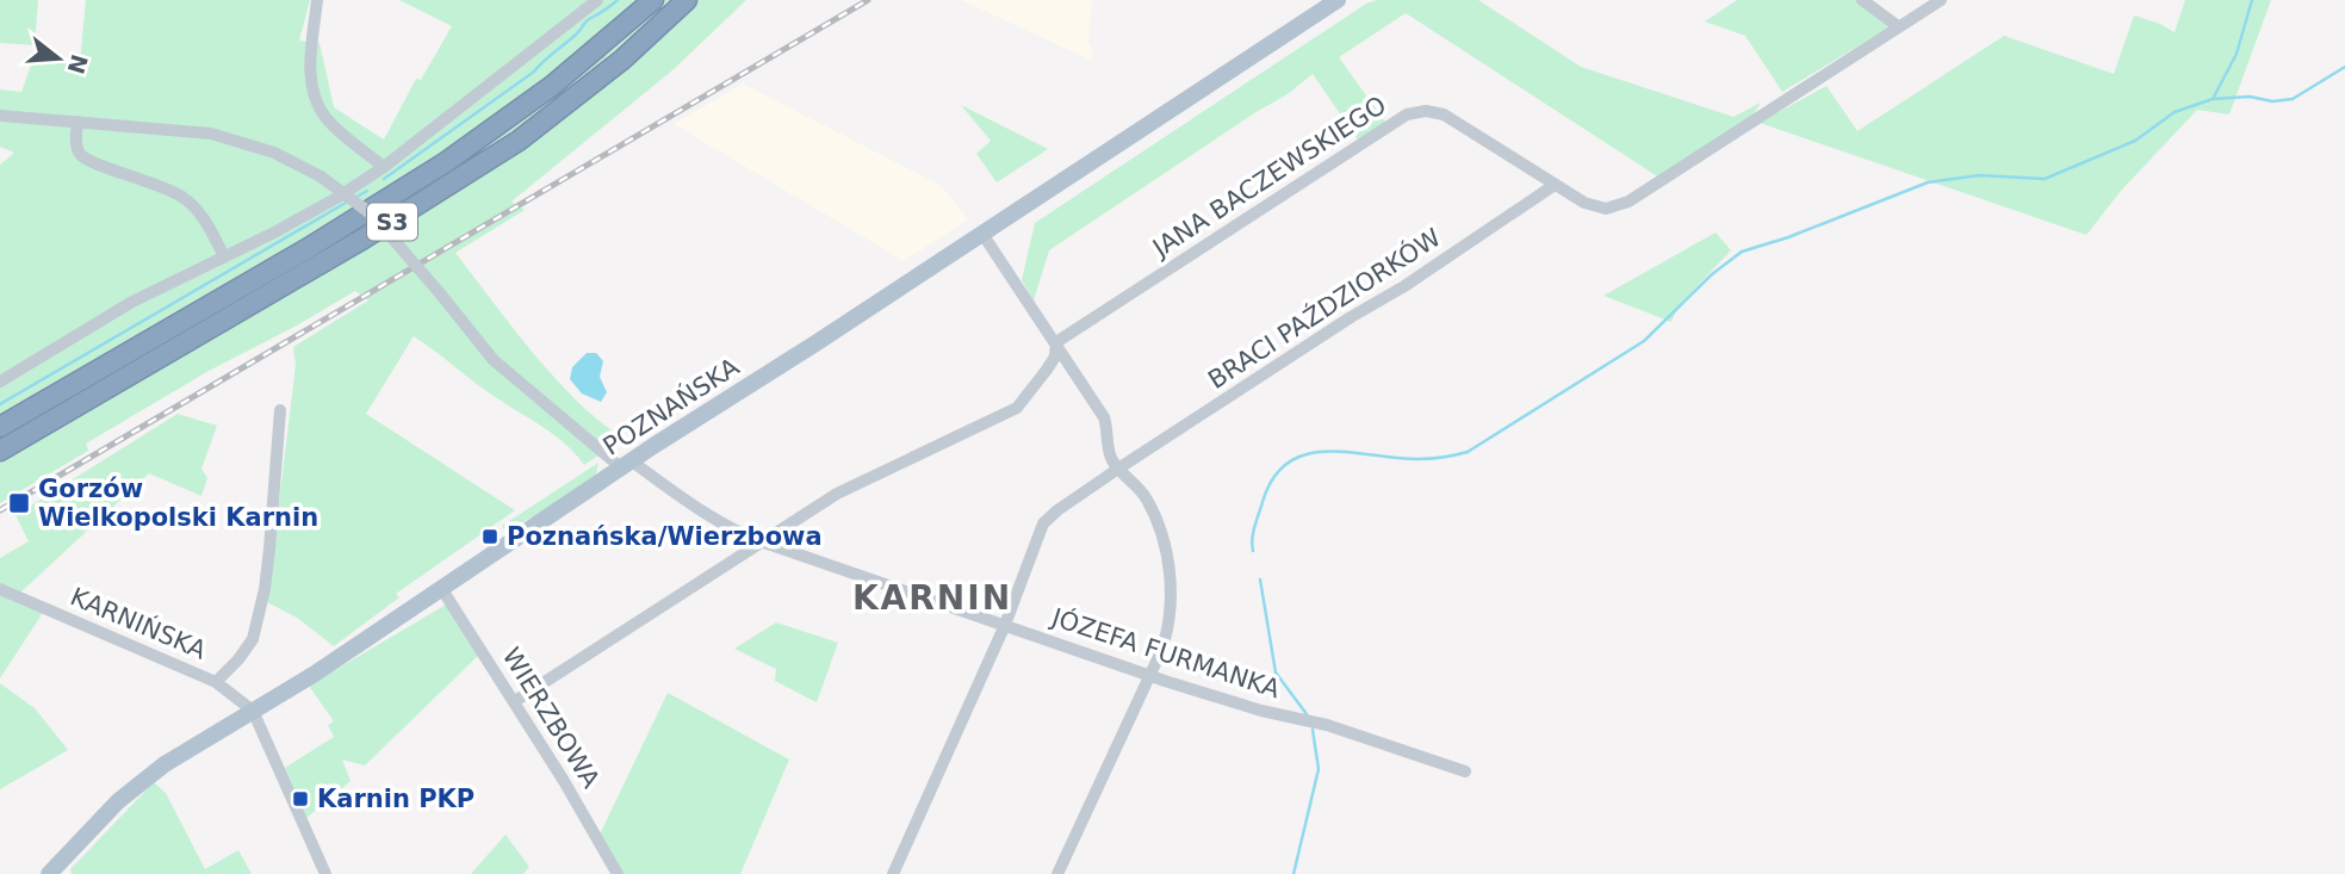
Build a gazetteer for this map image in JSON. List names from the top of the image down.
{
  "streets": {
    "highway": ["S3"],
    "main road": ["POZNAŃSKA"],
    "street": [
      "JANA BACZEWSKIEGO",
      "BRACI PAŹDZIORKÓW",
      "KARNIŃSKA",
      "JÓZEFA FURMANKA",
      "WIERZBOWA"
    ]
  },
  "crossings": [
    ["JANA BACZEWSKIEGO", "BRACI PAŹDZIORKÓW"],
    ["BRACI PAŹDZIORKÓW", "JÓZEFA FURMANKA"],
    ["POZNAŃSKA", "KARNIŃSKA"],
    ["POZNAŃSKA", "JÓZEFA FURMANKA"],
    ["POZNAŃSKA", "WIERZBOWA"]
  ],
  "districts": ["KARNIN"],
  "places": {
    "transit": ["Gorzów Wielkopolski Karnin", "Poznańska/Wierzbowa", "Karnin PKP"]
  },
  "north": "right"
}
